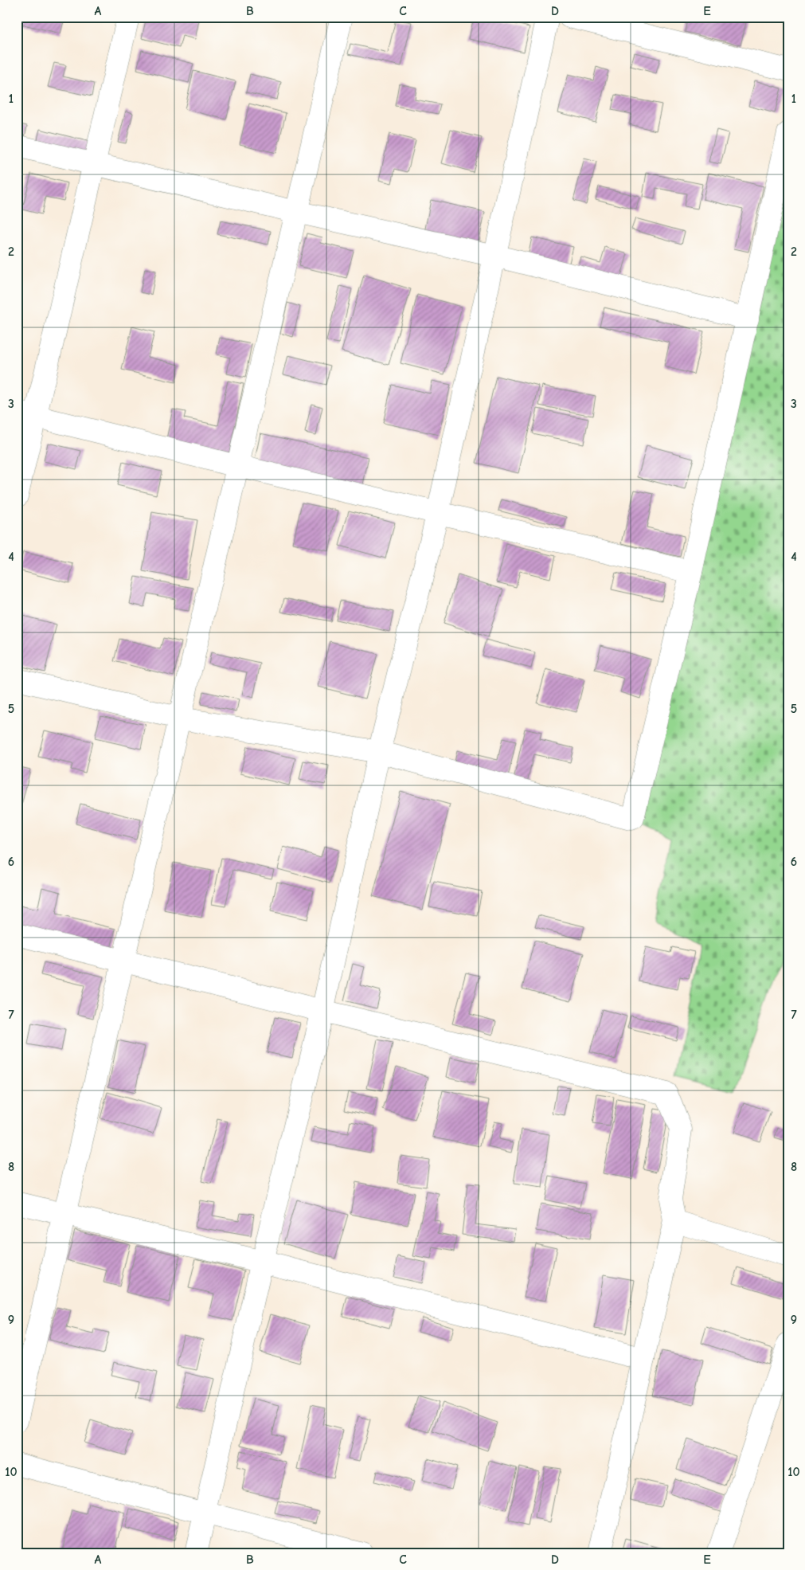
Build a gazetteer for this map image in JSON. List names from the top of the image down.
{
  "grid": {
    "columns": [
      "A",
      "B",
      "C",
      "D",
      "E"
    ],
    "rows": [
      "1",
      "2",
      "3",
      "4",
      "5",
      "6",
      "7",
      "8",
      "9",
      "10"
    ]
  }
}
